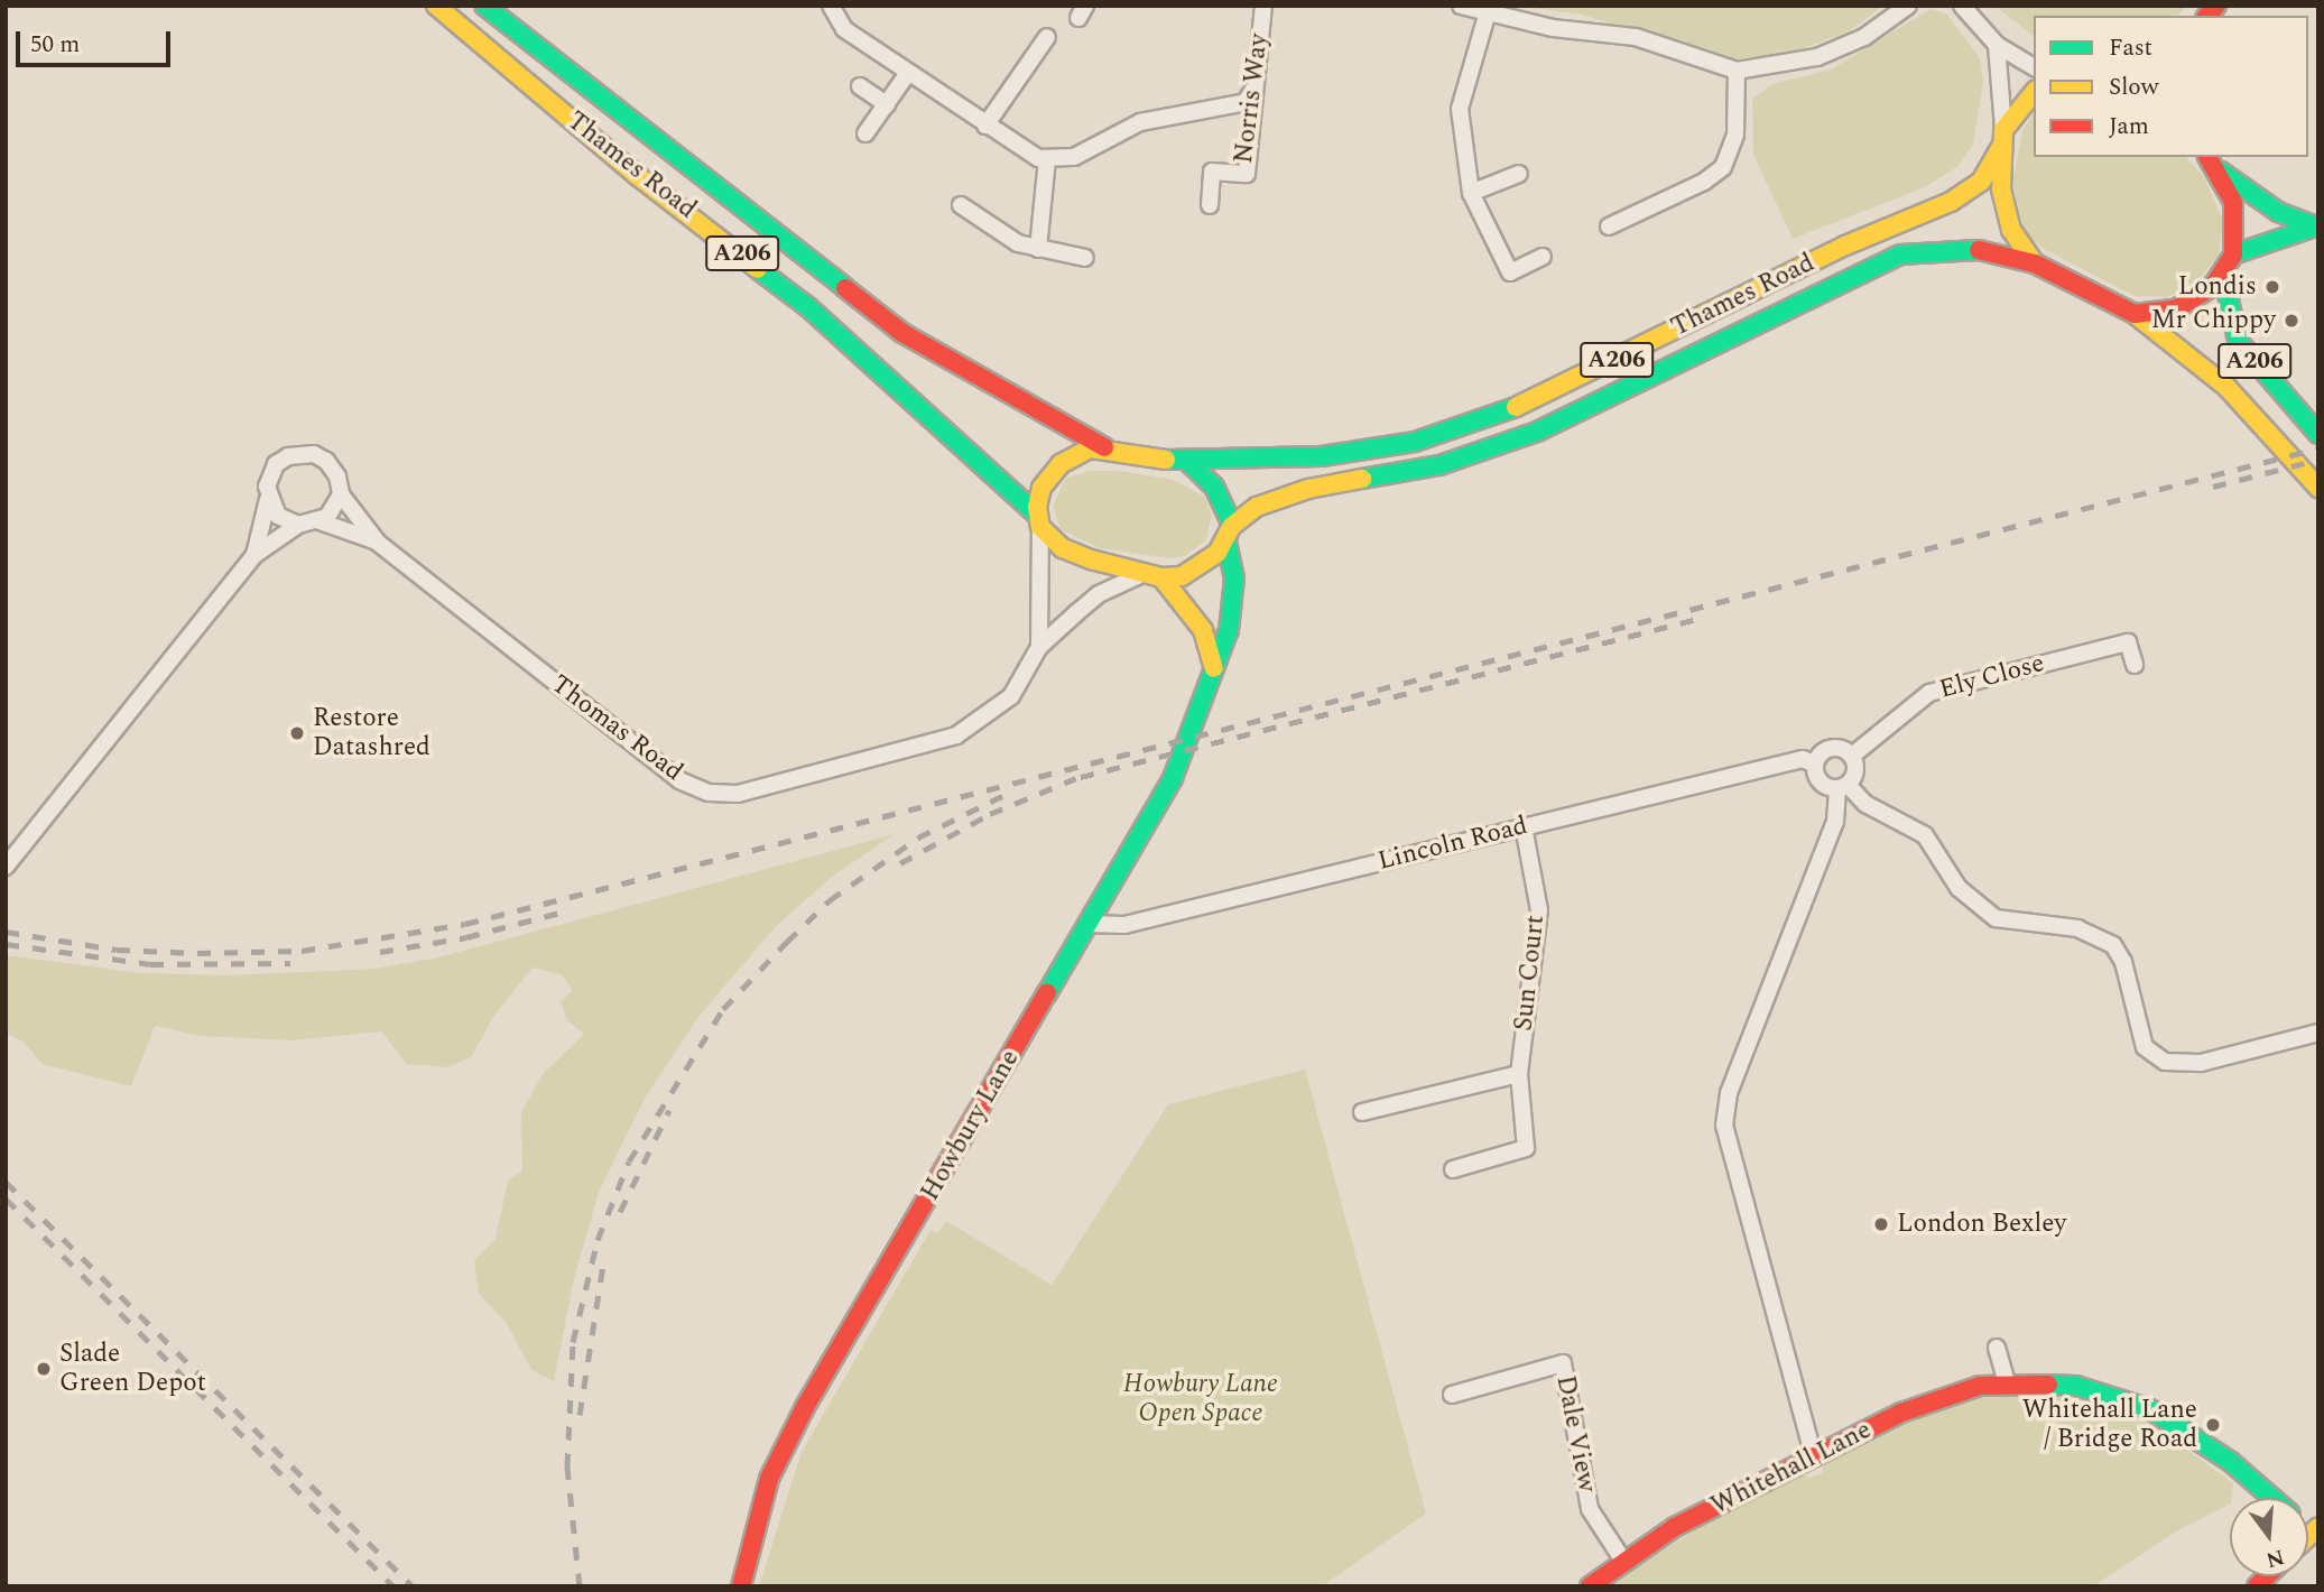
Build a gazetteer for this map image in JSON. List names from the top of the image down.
{
  "streets": {
    "main road": [
      "Thames Road",
      "A206",
      "Howbury Lane",
      "Whitehall Lane"
    ],
    "street": [
      "Norris Way",
      "Ely Close",
      "Thomas Road",
      "Lincoln Road",
      "Sun Court",
      "Dale View"
    ]
  },
  "crossings": [
    ["Thames Road", "A206"],
    ["Thames Road", "Thomas Road"],
    ["Thames Road", "Howbury Lane"],
    ["Ely Close", "Lincoln Road"],
    ["Thomas Road", "Howbury Lane"],
    ["Lincoln Road", "Sun Court"],
    ["Lincoln Road", "Howbury Lane"],
    ["Dale View", "Whitehall Lane"]
  ],
  "parks": ["Howbury Lane Open Space"],
  "places": [
    "Londis",
    "Mr Chippy",
    "Restore Datashred",
    "London Bexley",
    "Slade Green Depot",
    "Whitehall Lane / Bridge Road"
  ],
  "legend": ["Fast", "Slow", "Jam"],
  "scale_bar": "50 m",
  "north": "bottom"
}
